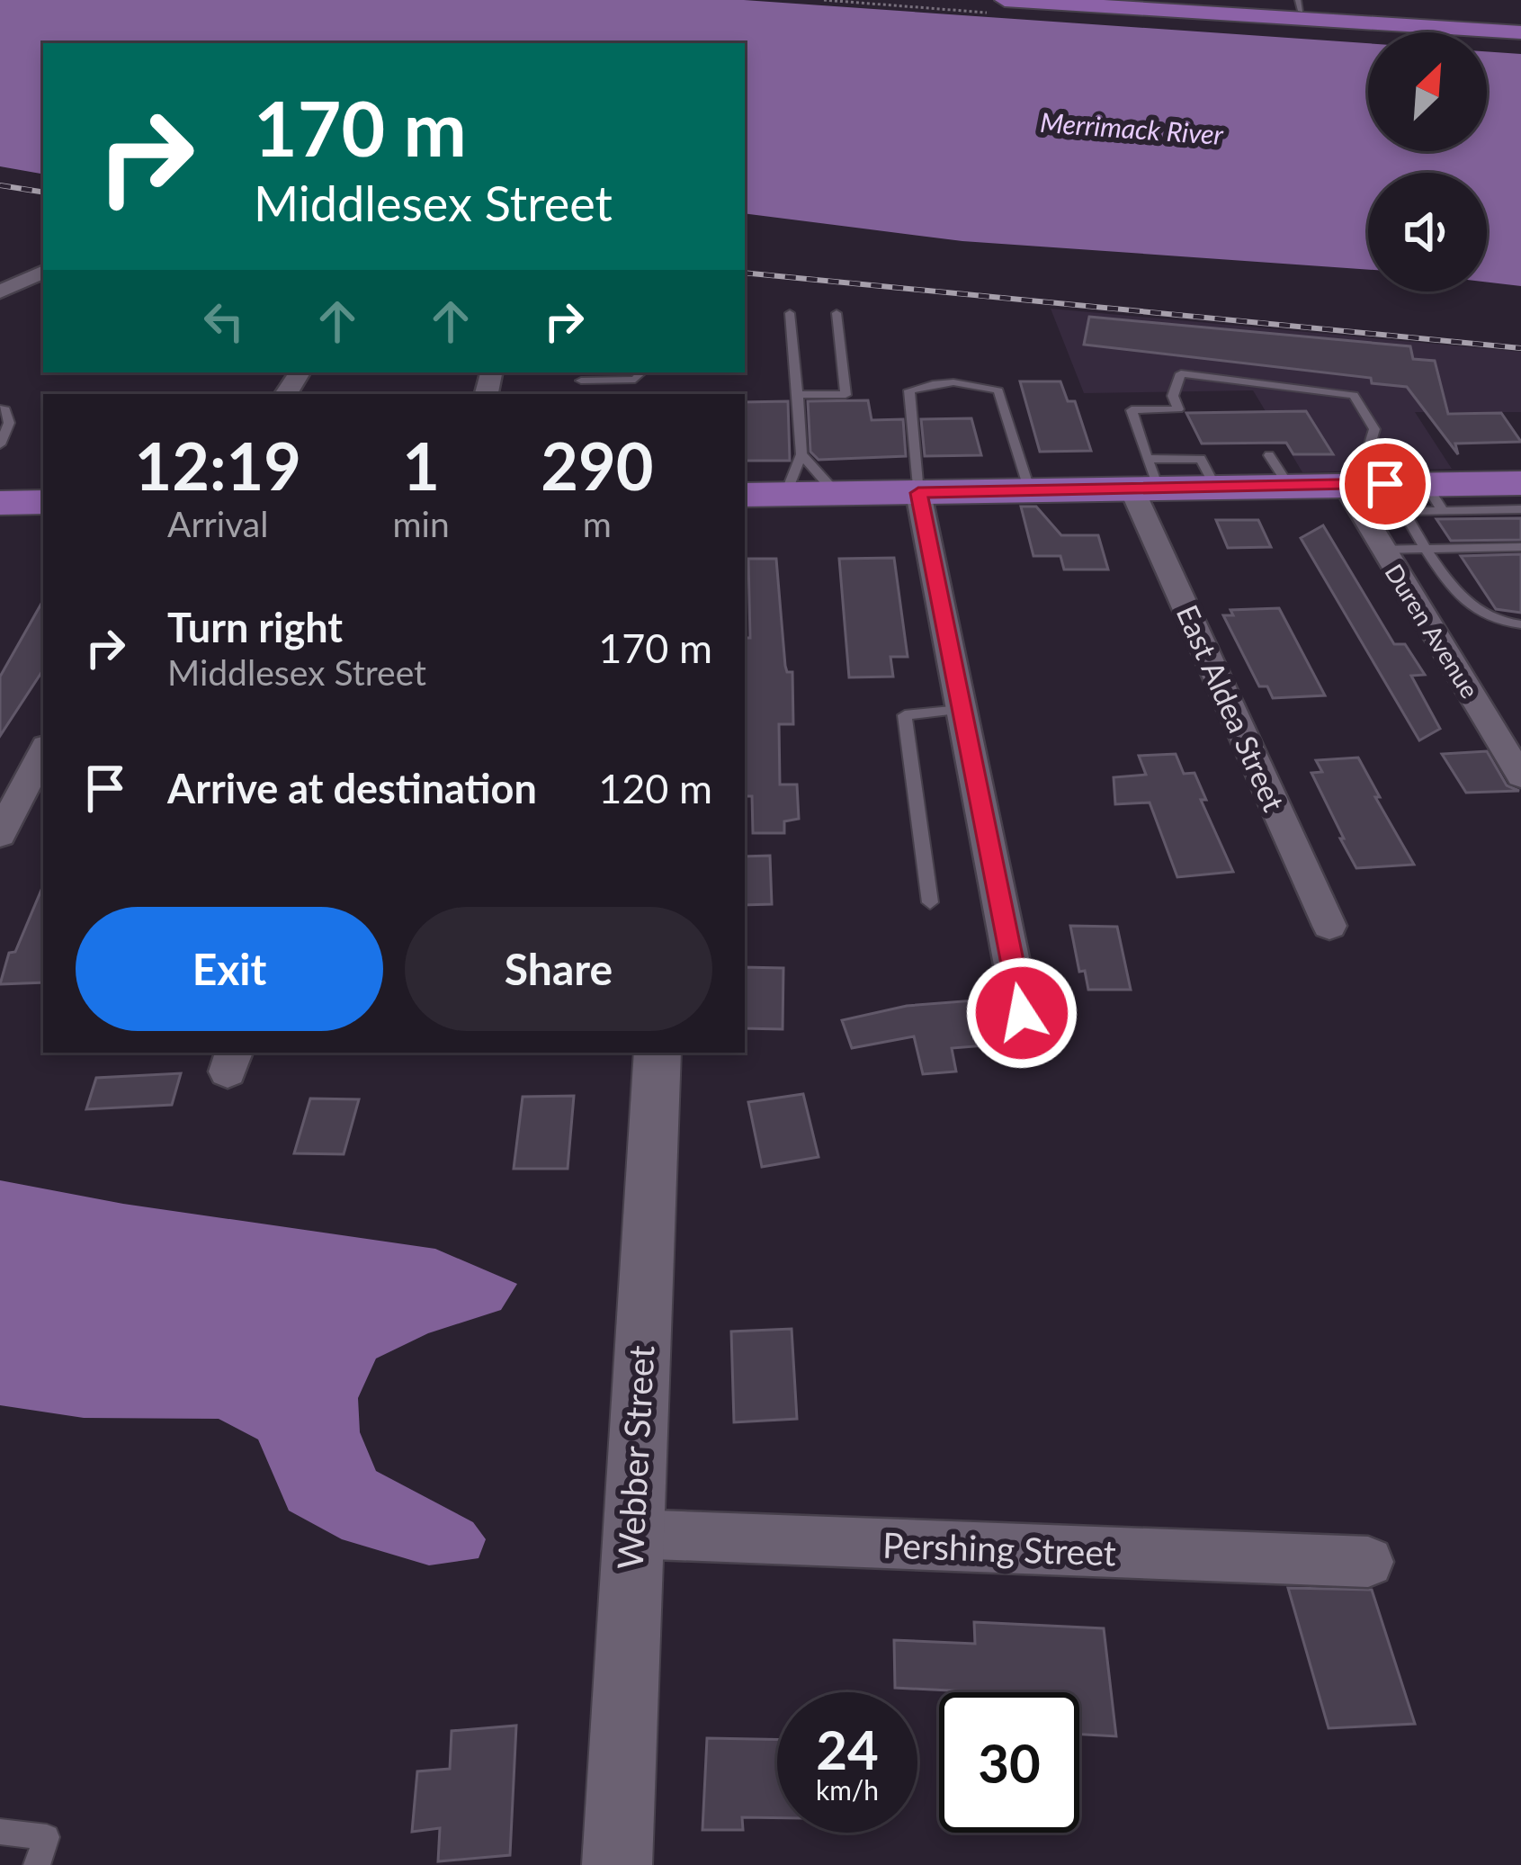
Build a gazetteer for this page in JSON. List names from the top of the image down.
{
  "streets": {
    "street": [
      "Duren Avenue",
      "East Aldea Street",
      "Webber Street",
      "Pershing Street"
    ]
  },
  "crossings": [
    ["Webber Street", "Pershing Street"]
  ],
  "water": ["Merrimack River"],
  "north": "top right",
  "page": {
    "turn": ["170 m", "Middlesex Street"],
    "eta": [
      "12:19",
      "Arrival",
      "1",
      "min",
      "290",
      "m"
    ],
    "list": [
      {
        "name": "Turn right",
        "note": "Middlesex Street",
        "value": "170 m"
      },
      {
        "name": "Arrive at destination",
        "value": "120 m"
      }
    ],
    "buttons": ["Exit", "Share"],
    "speed": "24 km/h",
    "limit": "30"
  }
}
